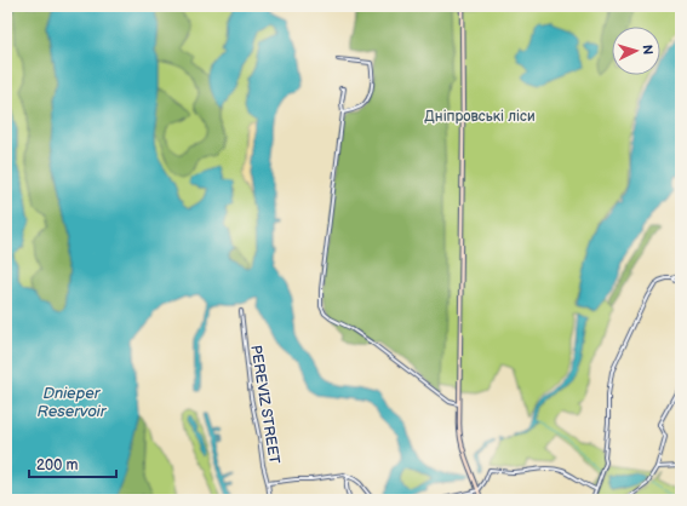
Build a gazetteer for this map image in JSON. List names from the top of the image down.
{
  "streets": {
    "street": ["PEREVIZ STREET"]
  },
  "water": ["Dnieper Reservoir"],
  "parks": ["Дніпровські ліси"],
  "scale_bar": "200 m",
  "north": "right"
}
